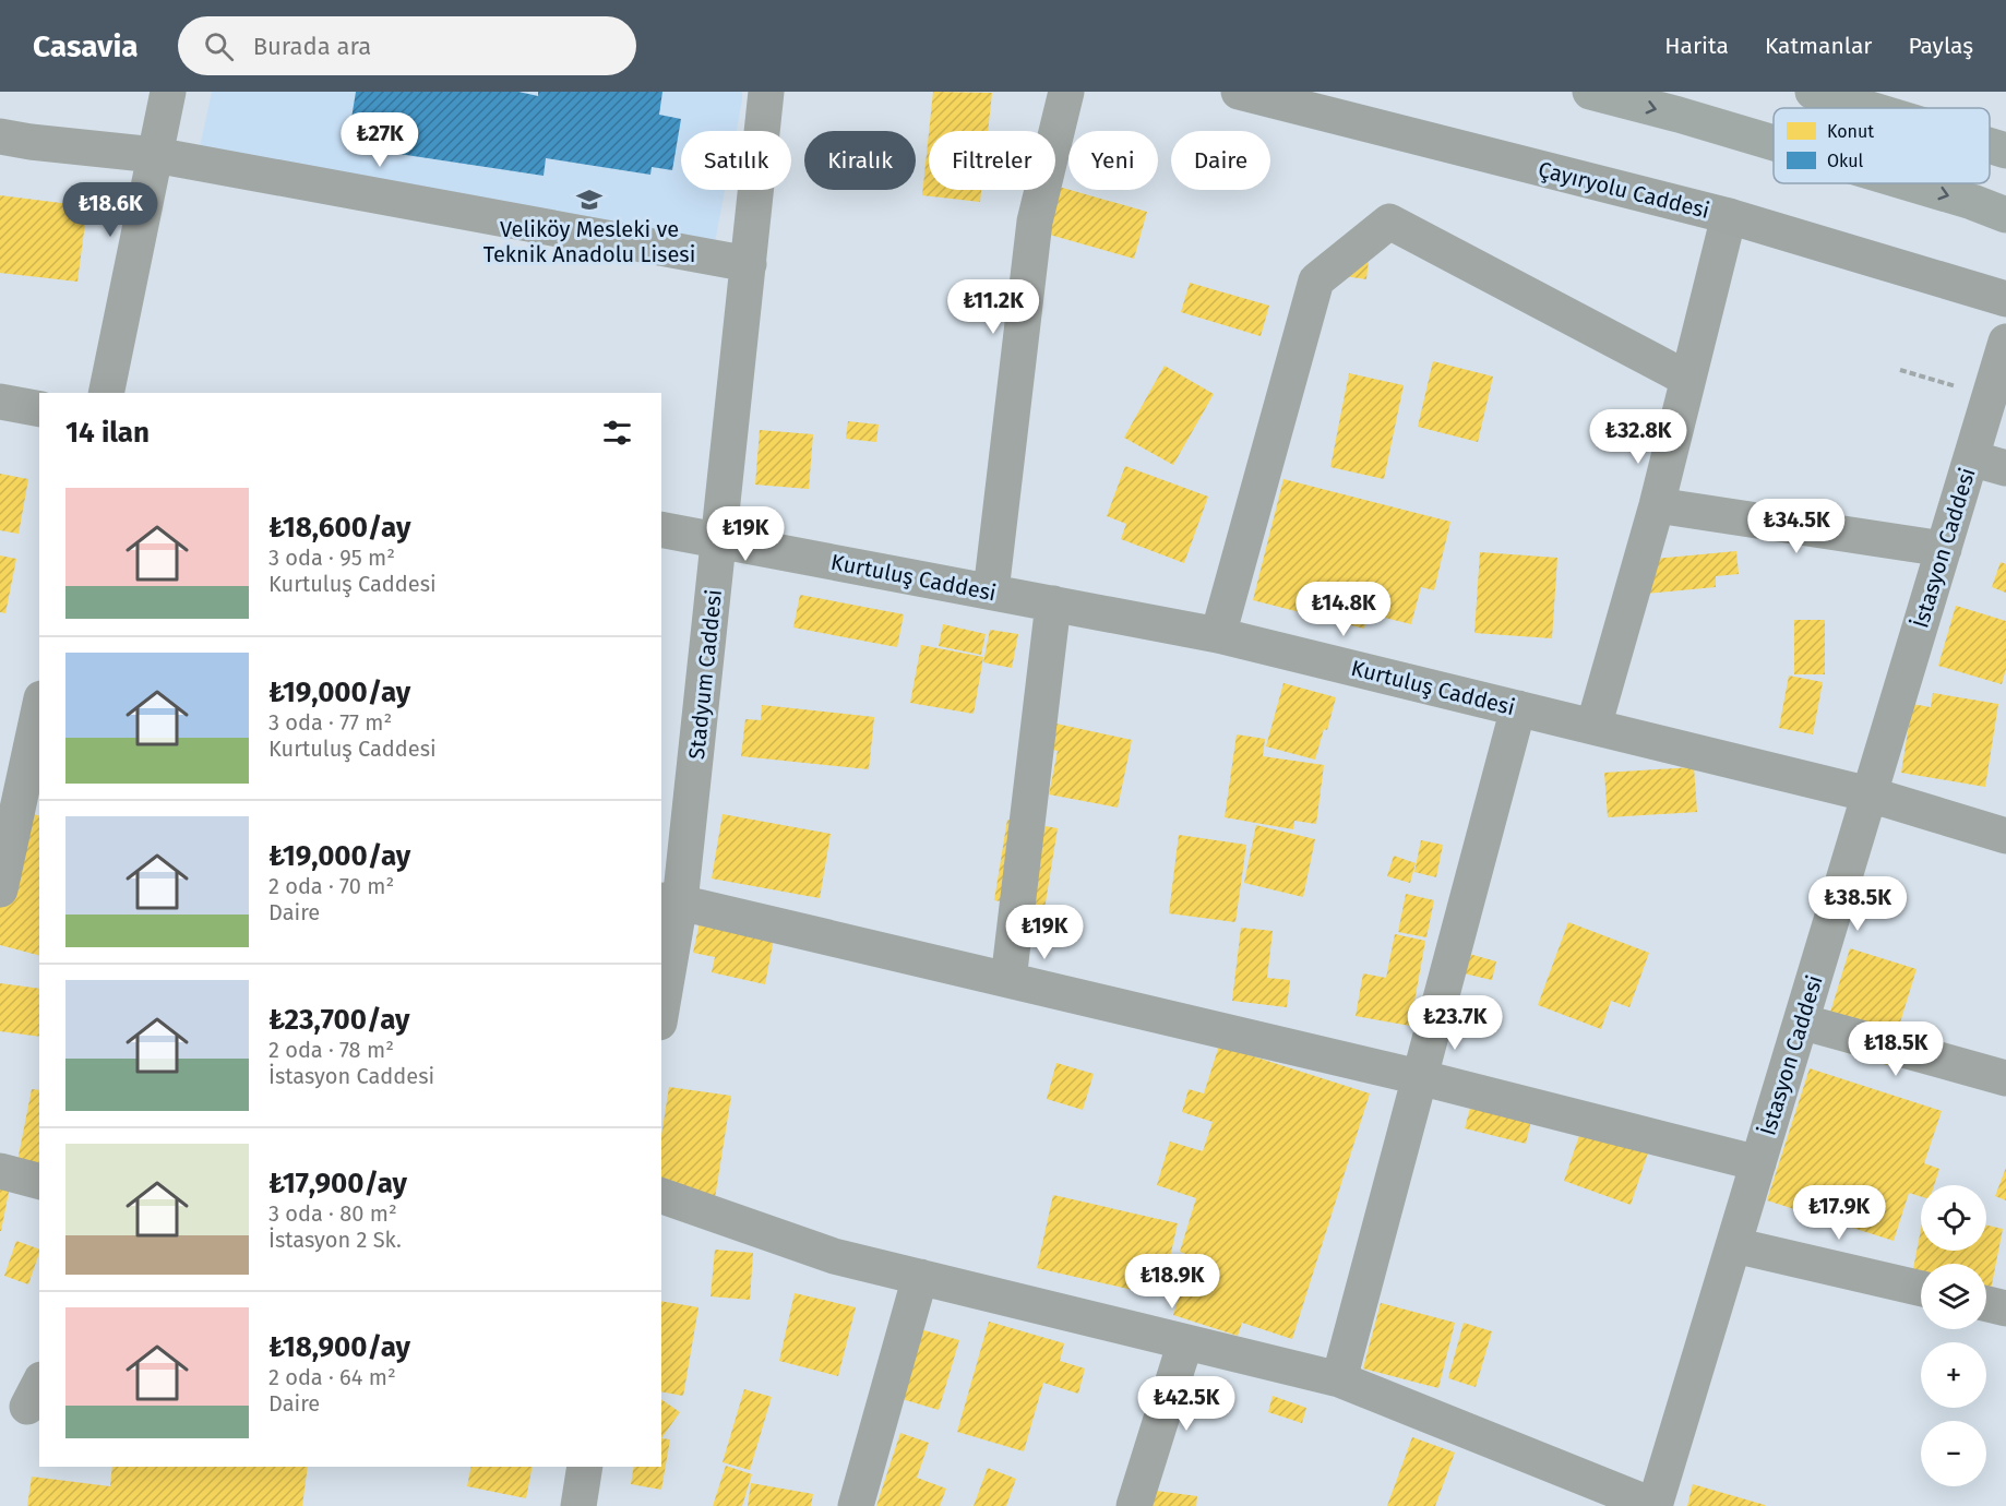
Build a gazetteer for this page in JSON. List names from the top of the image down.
{
  "streets": {
    "street": [
      "Çayıryolu Caddesi",
      "İstasyon Caddesi",
      "Kurtuluş Caddesi",
      "Stadyum Caddesi"
    ]
  },
  "crossings": [
    ["İstasyon Caddesi", "Kurtuluş Caddesi"],
    ["Kurtuluş Caddesi", "Stadyum Caddesi"]
  ],
  "places": {
    "school or university": ["Veliköy Mesleki ve Teknik Anadolu Lisesi"]
  },
  "legend": ["Konut", "Okul"],
  "page": {
    "header": "Casavia",
    "search": "Burada ara",
    "nav": ["Harita", "Katmanlar", "Paylaş"],
    "price": [
      "₺27K",
      "₺18.6K",
      "₺11.2K",
      "₺32.8K",
      "₺34.5K",
      "₺19K",
      "₺14.8K",
      "₺38.5K",
      "₺19K",
      "₺23.7K",
      "₺18.5K",
      "₺17.9K",
      "₺18.9K",
      "₺42.5K"
    ],
    "chip": [
      "Satılık",
      "Kiralık",
      "Filtreler",
      "Yeni",
      "Daire"
    ],
    "heading": "14 ilan",
    "list": [
      {
        "name": "₺18,600/ay",
        "note": "3 oda · 95 m² · Kurtuluş Caddesi"
      },
      {
        "name": "₺19,000/ay",
        "note": "3 oda · 77 m² · Kurtuluş Caddesi"
      },
      {
        "name": "₺19,000/ay",
        "note": "2 oda · 70 m² · Daire"
      },
      {
        "name": "₺23,700/ay",
        "note": "2 oda · 78 m² · İstasyon Caddesi"
      },
      {
        "name": "₺17,900/ay",
        "note": "3 oda · 80 m² · İstasyon 2 Sk."
      },
      {
        "name": "₺18,900/ay",
        "note": "2 oda · 64 m² · Daire"
      }
    ],
    "map_buttons": ["+", "−"]
  }
}
